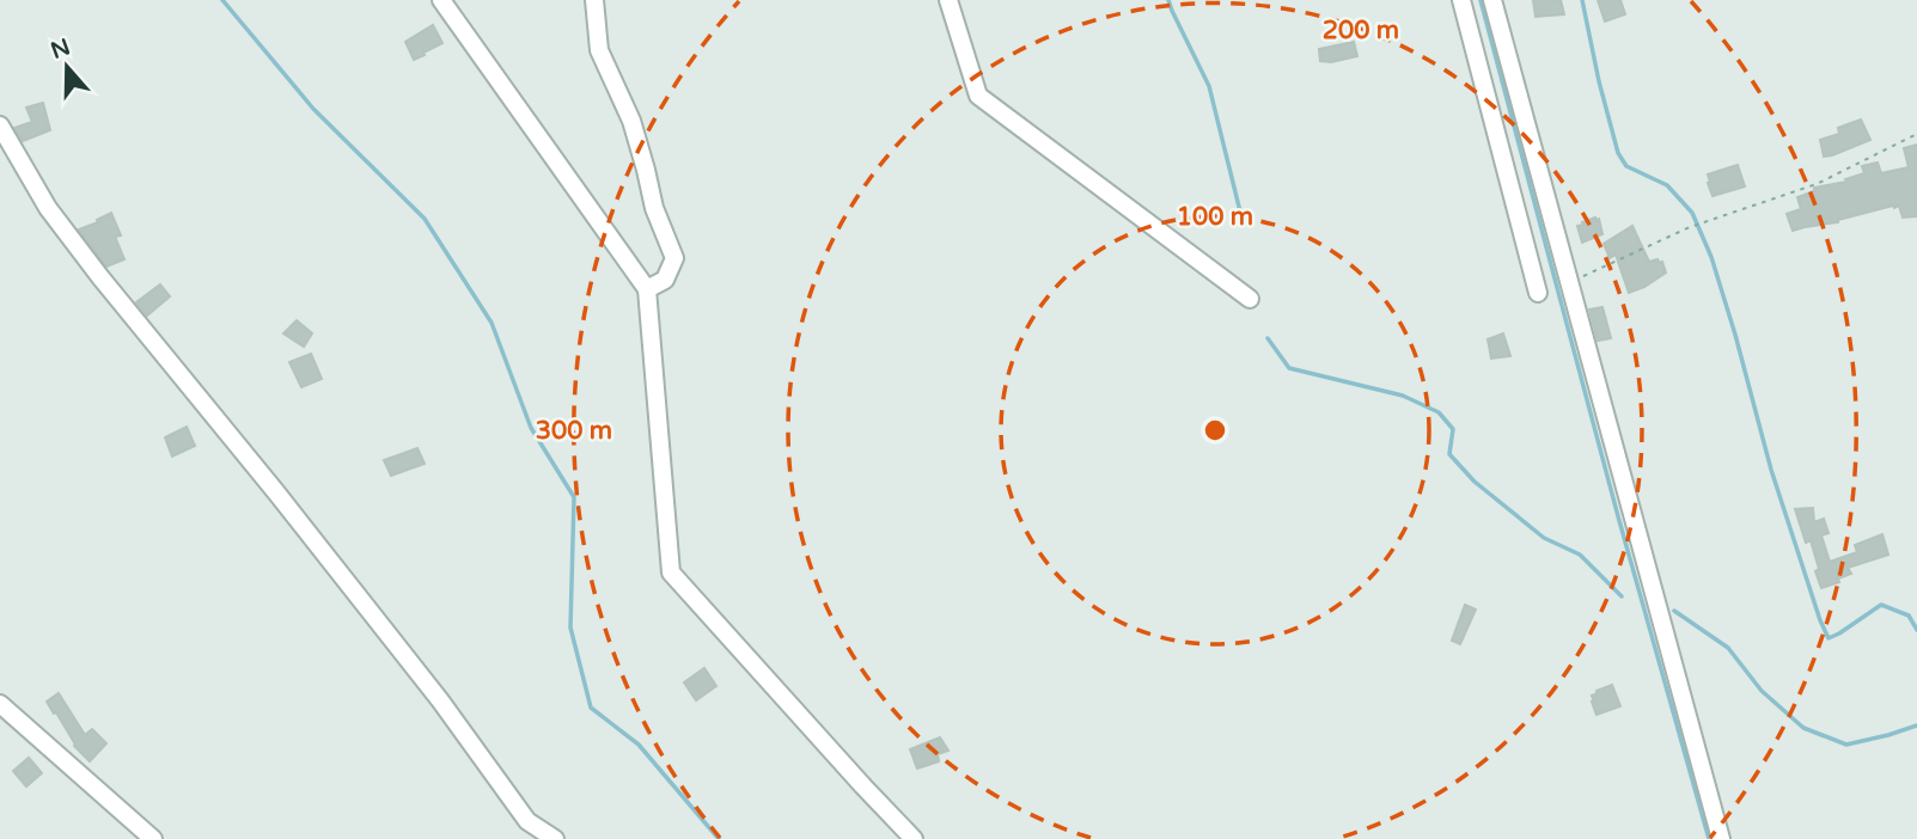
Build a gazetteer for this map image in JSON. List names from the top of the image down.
{
  "north": "top",
  "rings": ["200 m", "100 m", "300 m"]
}
